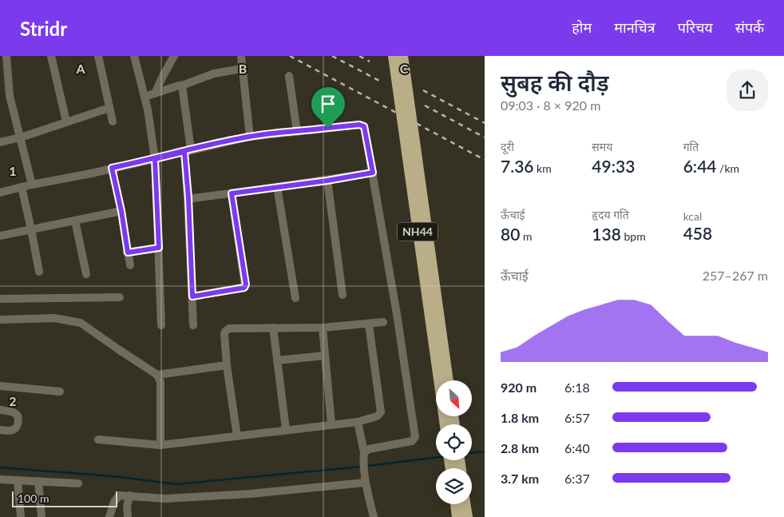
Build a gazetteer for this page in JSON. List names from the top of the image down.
{
  "streets": {
    "highway": ["NH44"]
  },
  "scale_bar": "100 m",
  "north": "bottom right",
  "page": {
    "header": "Stridr",
    "nav": [
      "होम",
      "मानचित्र",
      "परिचय",
      "संपर्क"
    ],
    "heading": ["सुबह की दौड़", "09:03 · 8 × 920 m"],
    "stats": [
      ["दूरी", "7.36 km"],
      ["समय", "49:33"],
      ["गति", "6:44 /km"],
      ["ऊँचाई", "80 m"],
      ["हृदय गति", "138 bpm"],
      ["kcal", "458"]
    ],
    "chart": ["ऊँचाई", "257–267 m"],
    "list": [
      {
        "name": "920 m",
        "note": "6:18"
      },
      {
        "name": "1.8 km",
        "note": "6:57"
      },
      {
        "name": "2.8 km",
        "note": "6:40"
      },
      {
        "name": "3.7 km",
        "note": "6:37"
      }
    ],
    "scale": "100 m"
  },
  "grid": {
    "columns": ["A", "B", "C"],
    "rows": ["1", "2"]
  }
}
